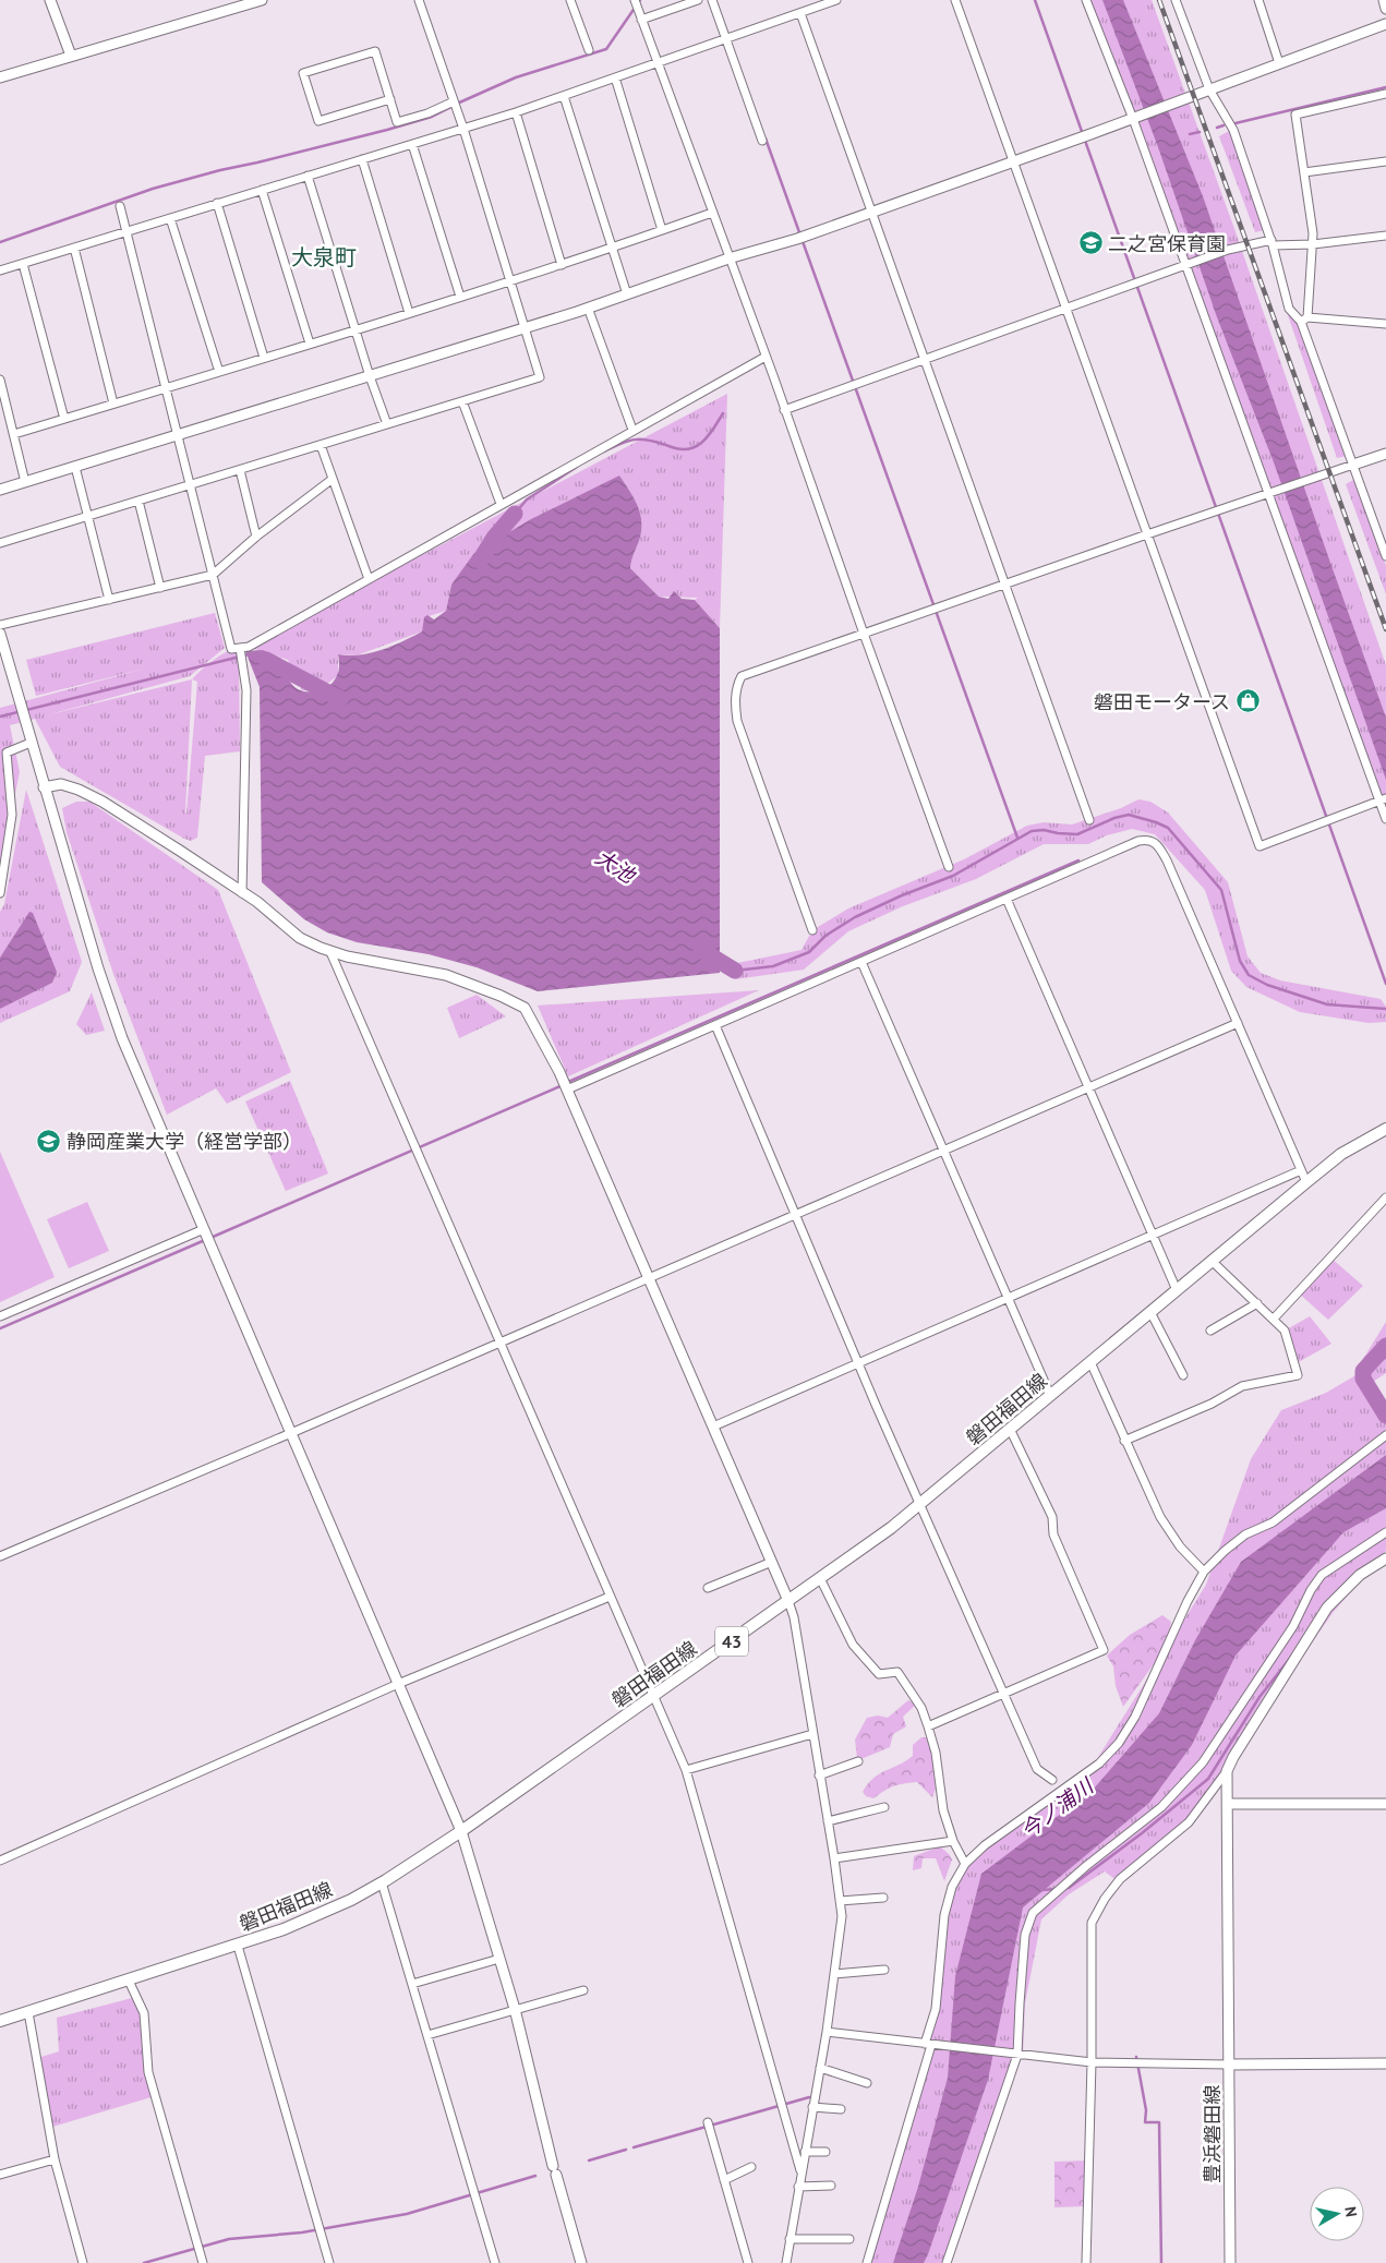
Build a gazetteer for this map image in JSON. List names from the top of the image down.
{
  "streets": {
    "main road": ["磐田福田線", "43"],
    "street": ["豊浜磐田線"]
  },
  "districts": ["大泉町"],
  "water": ["大池", "今ノ浦川"],
  "places": {
    "school or university": ["二之宮保育園", "静岡産業大学（経営学部）"],
    "shop": ["磐田モータース"]
  },
  "north": "right"
}
